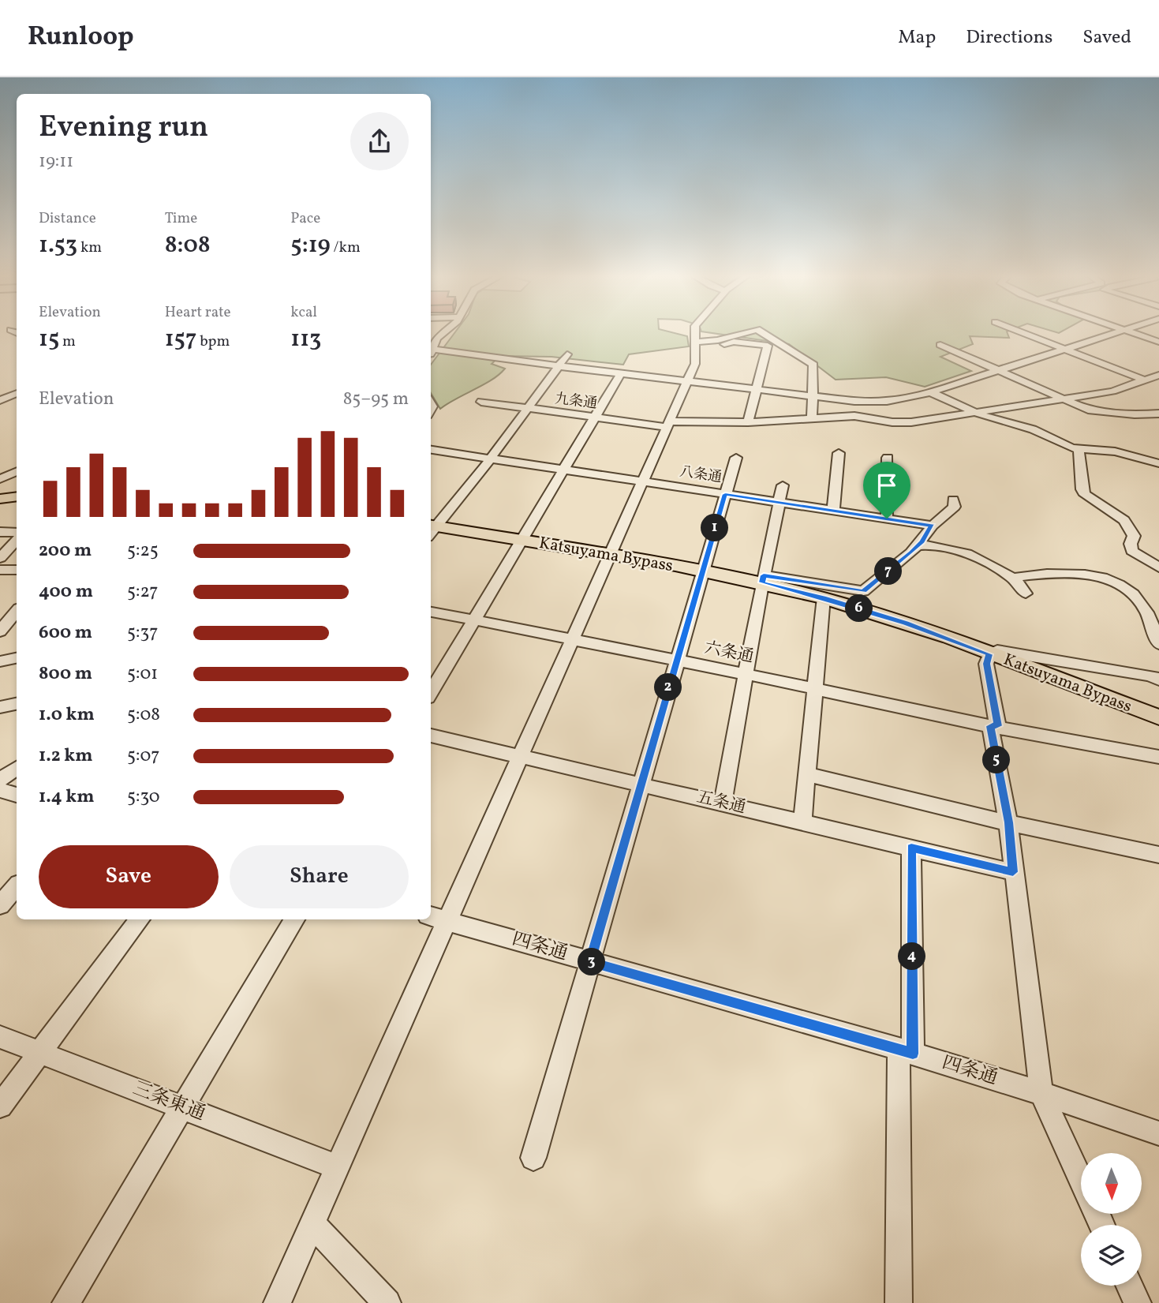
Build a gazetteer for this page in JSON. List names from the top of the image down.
{
  "streets": {
    "main road": ["Katsuyama Bypass"],
    "street": [
      "九条通",
      "八条通",
      "六条通",
      "五条通",
      "四条通",
      "三条東通"
    ]
  },
  "north": "bottom",
  "page": {
    "header": "Runloop",
    "nav": ["Map", "Directions", "Saved"],
    "heading": ["Evening run", "19:11"],
    "stats": [
      ["Distance", "1.53 km"],
      ["Time", "8:08"],
      ["Pace", "5:19 /km"],
      ["Elevation", "15 m"],
      ["Heart rate", "157 bpm"],
      ["kcal", "113"]
    ],
    "chart": ["Elevation", "85–95 m"],
    "pins": [
      "1",
      "7",
      "6",
      "2",
      "5",
      "4",
      "3"
    ],
    "list": [
      {
        "name": "200 m",
        "note": "5:25"
      },
      {
        "name": "400 m",
        "note": "5:27"
      },
      {
        "name": "600 m",
        "note": "5:37"
      },
      {
        "name": "800 m",
        "note": "5:01"
      },
      {
        "name": "1.0 km",
        "note": "5:08"
      },
      {
        "name": "1.2 km",
        "note": "5:07"
      },
      {
        "name": "1.4 km",
        "note": "5:30"
      }
    ],
    "buttons": ["Save", "Share"]
  }
}
